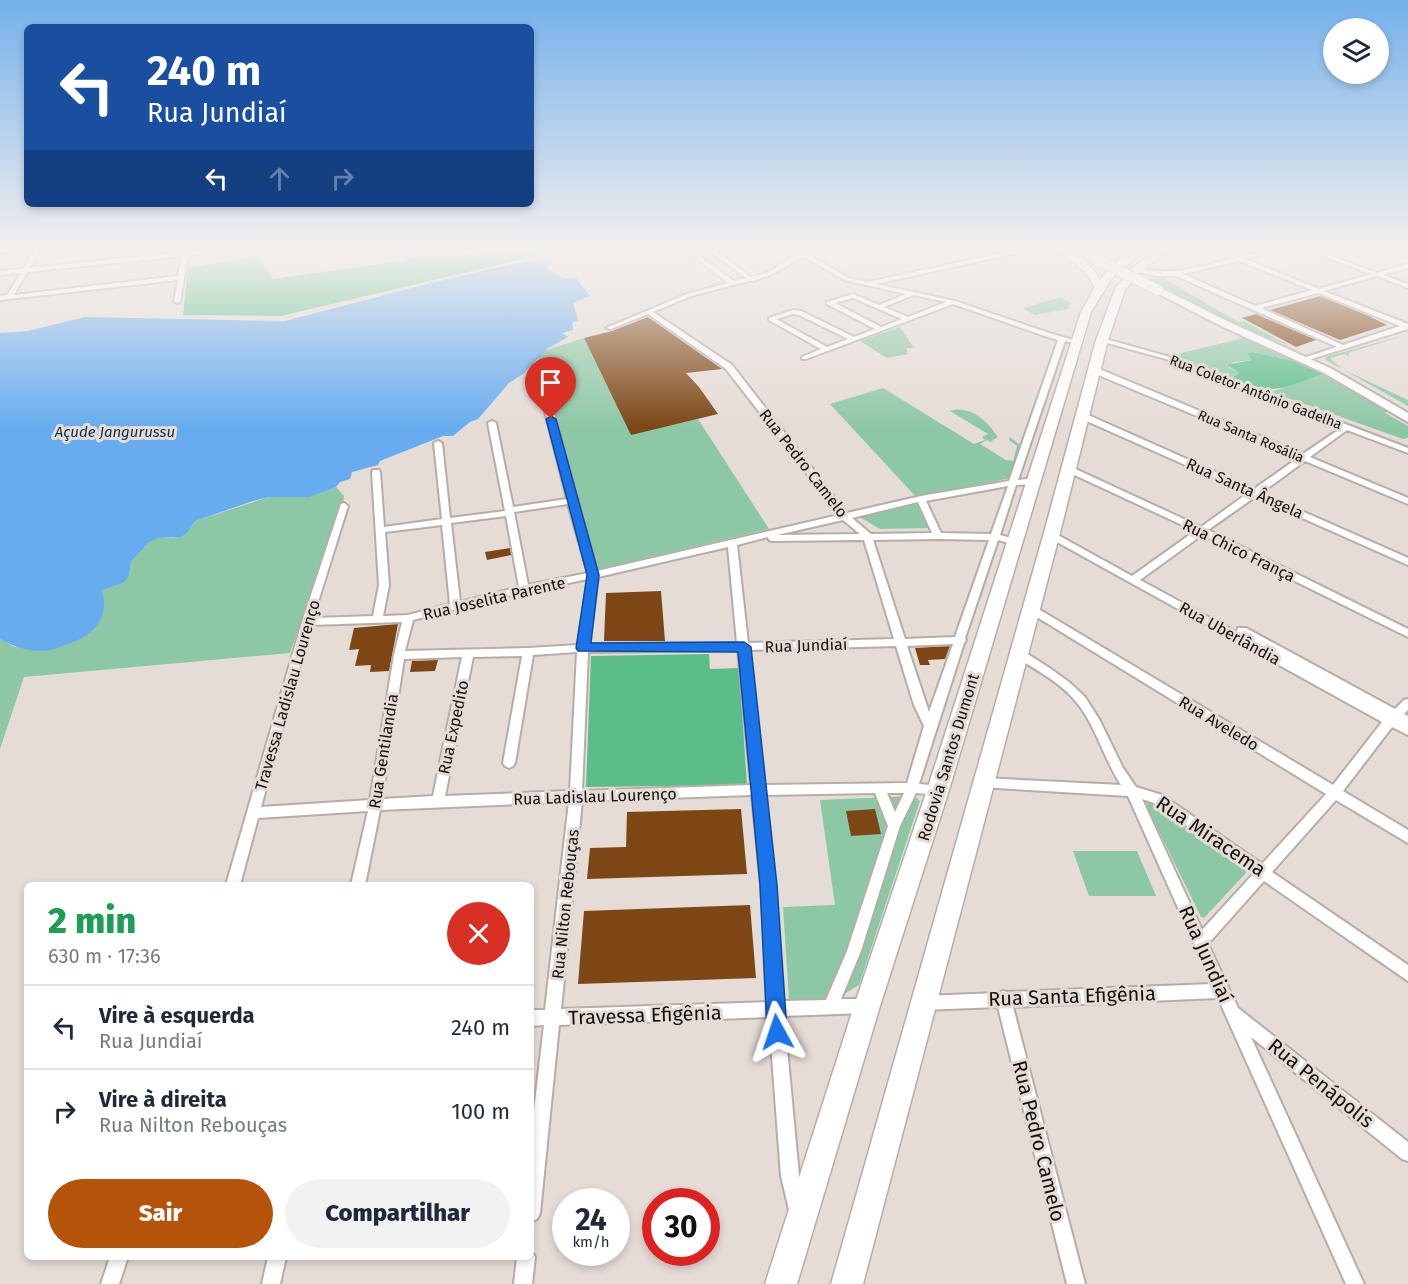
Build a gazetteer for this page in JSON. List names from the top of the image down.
{
  "streets": {
    "highway": ["Rodovia Santos Dumont"],
    "street": [
      "Rua Coletor Antônio Gadelha",
      "Rua Santa Rosália",
      "Rua Pedro Camelo",
      "Rua Santa Ângela",
      "Rua Chico França",
      "Rua Joselita Parente",
      "Rua Uberlândia",
      "Rua Jundiaí",
      "Travessa Ladislau Lourenço",
      "Rua Aveledo",
      "Rua Expedito",
      "Rua Gentilandia",
      "Rua Ladislau Lourenço",
      "Rua Miracema",
      "Rua Nilton Rebouças",
      "Rua Santa Efigênia",
      "Travessa Efigênia",
      "Rua Penápolis"
    ]
  },
  "crossings": [
    ["Rua Coletor Antônio Gadelha", "Rodovia Santos Dumont"],
    ["Rua Santa Rosália", "Rodovia Santos Dumont"],
    ["Rua Pedro Camelo", "Rua Joselita Parente"],
    ["Rua Pedro Camelo", "Rua Santa Efigênia"],
    ["Rua Santa Ângela", "Rodovia Santos Dumont"],
    ["Rua Chico França", "Rodovia Santos Dumont"],
    ["Rua Joselita Parente", "Travessa Ladislau Lourenço"],
    ["Rua Joselita Parente", "Rua Gentilandia"],
    ["Rua Joselita Parente", "Rodovia Santos Dumont"],
    ["Rua Joselita Parente", "Rua Nilton Rebouças"],
    ["Rua Uberlândia", "Rodovia Santos Dumont"],
    ["Rua Jundiaí", "Rua Expedito"],
    ["Rua Jundiaí", "Rua Gentilandia"],
    ["Rua Jundiaí", "Rodovia Santos Dumont"],
    ["Rua Jundiaí", "Rua Miracema"],
    ["Rua Jundiaí", "Rua Nilton Rebouças"],
    ["Rua Jundiaí", "Rua Santa Efigênia"],
    ["Rua Jundiaí", "Rua Penápolis"],
    ["Travessa Ladislau Lourenço", "Rua Ladislau Lourenço"],
    ["Rua Aveledo", "Rodovia Santos Dumont"],
    ["Rua Expedito", "Rua Ladislau Lourenço"],
    ["Rua Gentilandia", "Rua Ladislau Lourenço"],
    ["Rodovia Santos Dumont", "Rua Ladislau Lourenço"],
    ["Rodovia Santos Dumont", "Rua Miracema"],
    ["Rodovia Santos Dumont", "Rua Santa Efigênia"],
    ["Rodovia Santos Dumont", "Travessa Efigênia"],
    ["Rua Ladislau Lourenço", "Rua Nilton Rebouças"],
    ["Rua Nilton Rebouças", "Travessa Efigênia"]
  ],
  "water": ["Açude Jangurussu"],
  "page": {
    "turn": ["240 m", "Rua Jundiaí"],
    "heading": ["2 min", "630 m · 17:36"],
    "list": [
      {
        "name": "Vire à esquerda",
        "note": "Rua Jundiaí",
        "value": "240 m"
      },
      {
        "name": "Vire à direita",
        "note": "Rua Nilton Rebouças",
        "value": "100 m"
      }
    ],
    "buttons": ["Sair", "Compartilhar"],
    "speed": "24 km/h",
    "limit": "30"
  }
}
